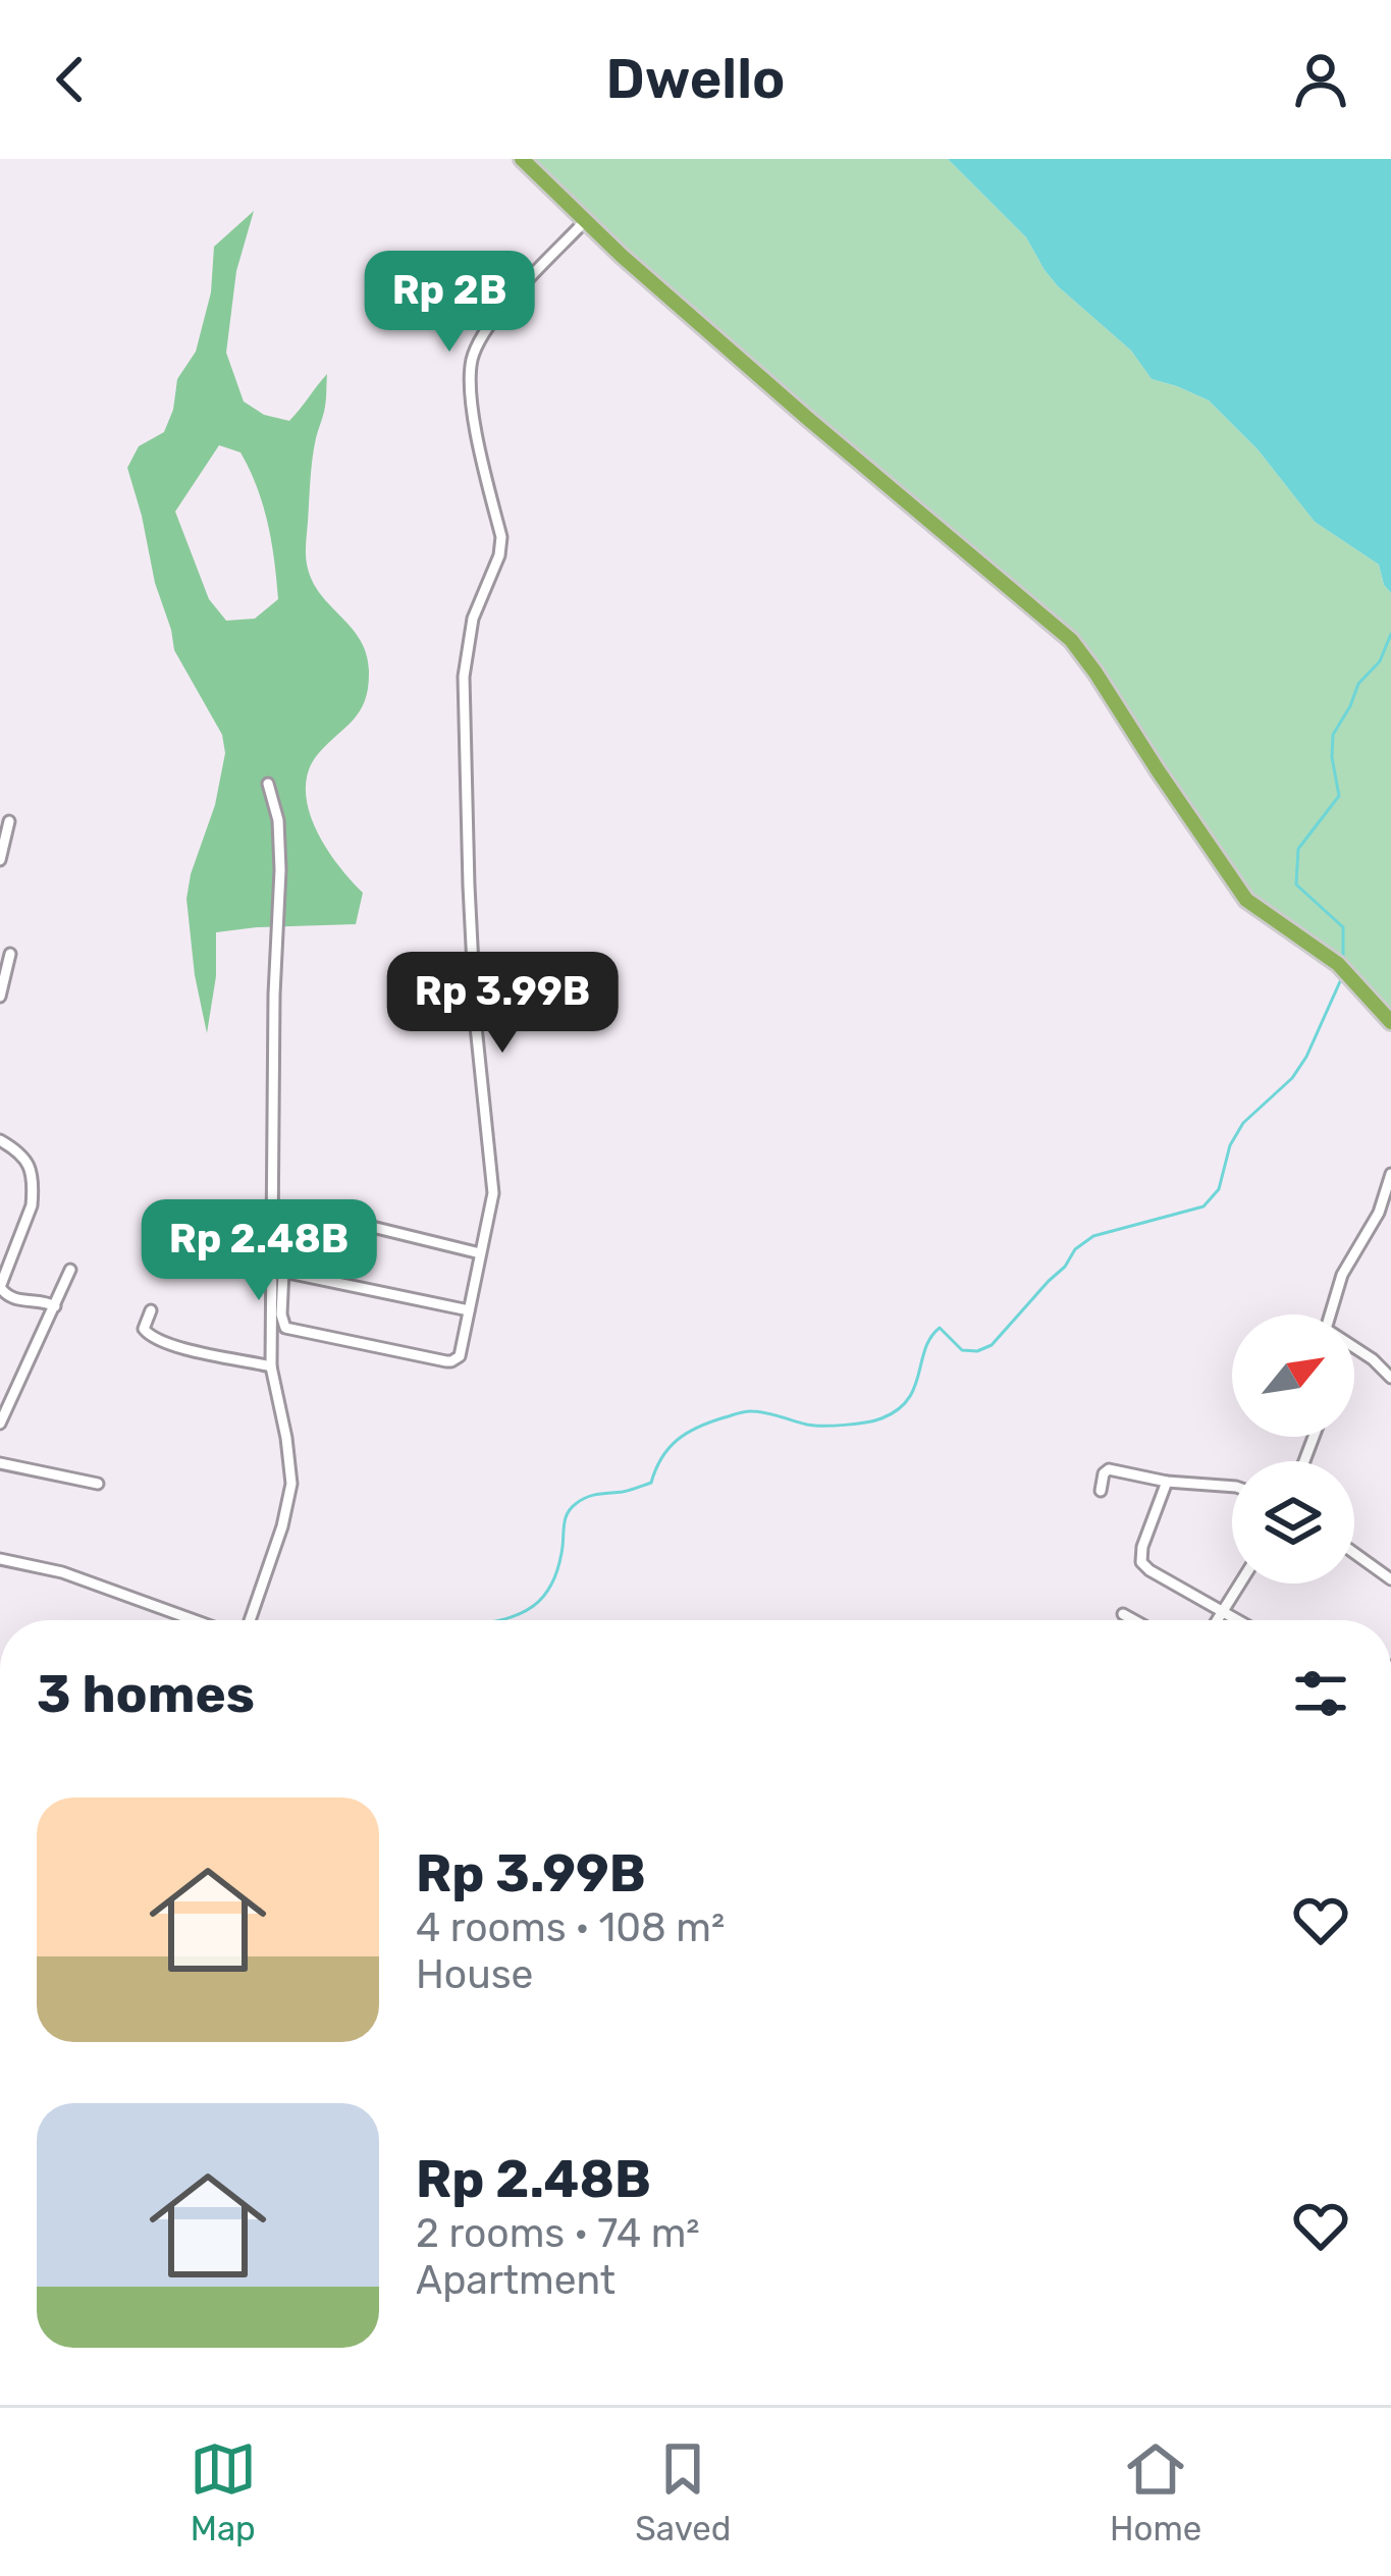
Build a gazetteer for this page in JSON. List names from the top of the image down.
{
  "north": "top right",
  "page": {
    "header": "Dwello",
    "price": ["Rp 2B", "Rp 3.99B", "Rp 2.48B"],
    "heading": "3 homes",
    "list": [
      {
        "name": "Rp 3.99B",
        "note": "4 rooms · 108 m² · House"
      },
      {
        "name": "Rp 2.48B",
        "note": "2 rooms · 74 m² · Apartment"
      }
    ],
    "tabs": ["Map", "Saved", "Home"]
  }
}
